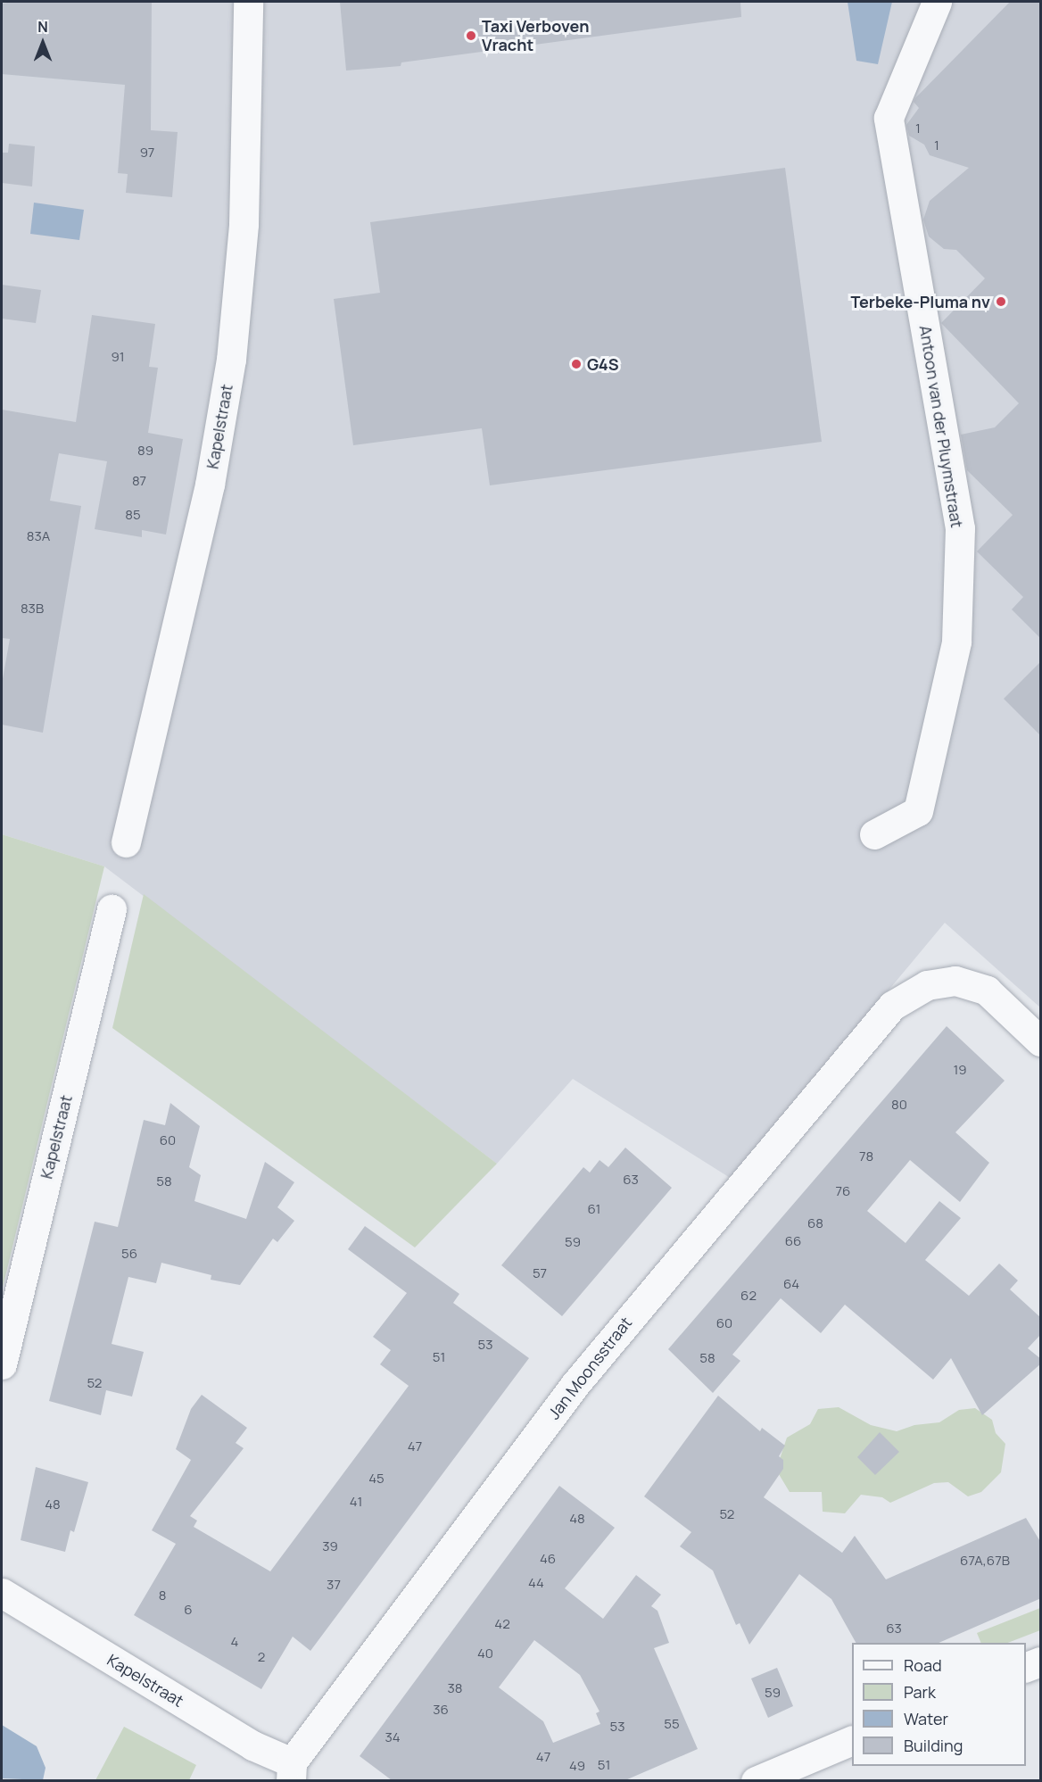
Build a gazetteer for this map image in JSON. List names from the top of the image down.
{
  "streets": {
    "street": ["Kapelstraat", "Antoon van der Pluymstraat", "Jan Moonsstraat"]
  },
  "crossings": [
    ["Kapelstraat", "Jan Moonsstraat"]
  ],
  "places": ["Taxi Verboven Vracht", "Terbeke-Pluma nv", "G4S"],
  "house_numbers": [
    "1",
    "1",
    "97",
    "91",
    "89",
    "87",
    "85",
    "83A",
    "83B",
    "19",
    "80",
    "60",
    "78",
    "63",
    "58",
    "76",
    "61",
    "68",
    "66",
    "59",
    "56",
    "57",
    "64",
    "62",
    "60",
    "53",
    "51",
    "58",
    "52",
    "47",
    "45",
    "41",
    "48",
    "52",
    "48",
    "39",
    "46",
    "67A,67B",
    "44",
    "37",
    "8",
    "6",
    "42",
    "63",
    "4",
    "40",
    "2",
    "38",
    "59",
    "36",
    "55",
    "53",
    "34",
    "47",
    "51",
    "49"
  ],
  "legend": [
    "Road",
    "Park",
    "Water",
    "Building"
  ],
  "north": "top"
}
